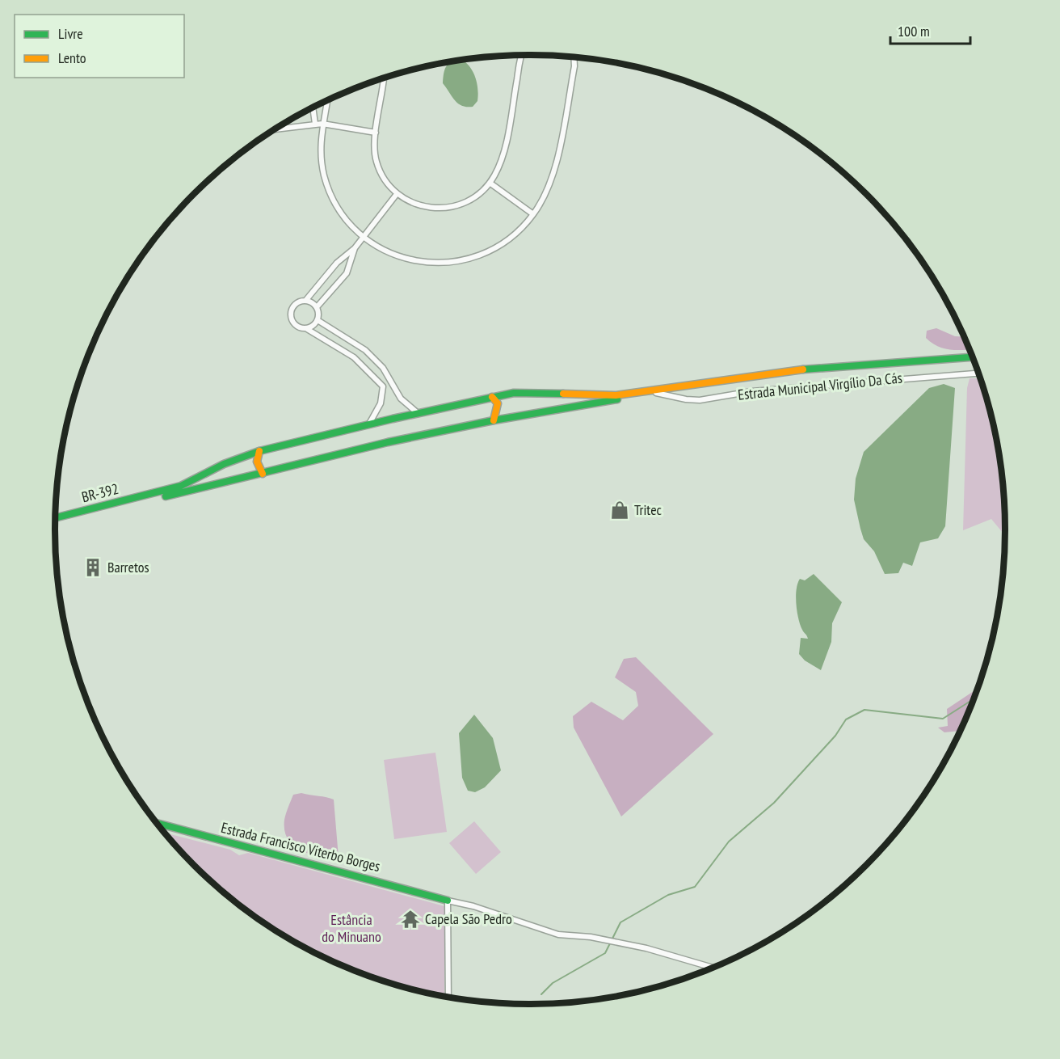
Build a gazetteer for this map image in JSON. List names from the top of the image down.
{
  "streets": {
    "main road": ["BR-392", "Estrada Francisco Viterbo Borges"],
    "street": ["Estrada Municipal Virgílio Da Cás"]
  },
  "crossings": [
    ["Estrada Municipal Virgílio Da Cás", "BR-392"]
  ],
  "parks": ["Estância do Minuano"],
  "places": {
    "shop": ["Tritec"],
    "building": ["Barretos"],
    "temple": ["Capela São Pedro"]
  },
  "legend": ["Livre", "Lento"],
  "scale_bar": "100 m"
}
